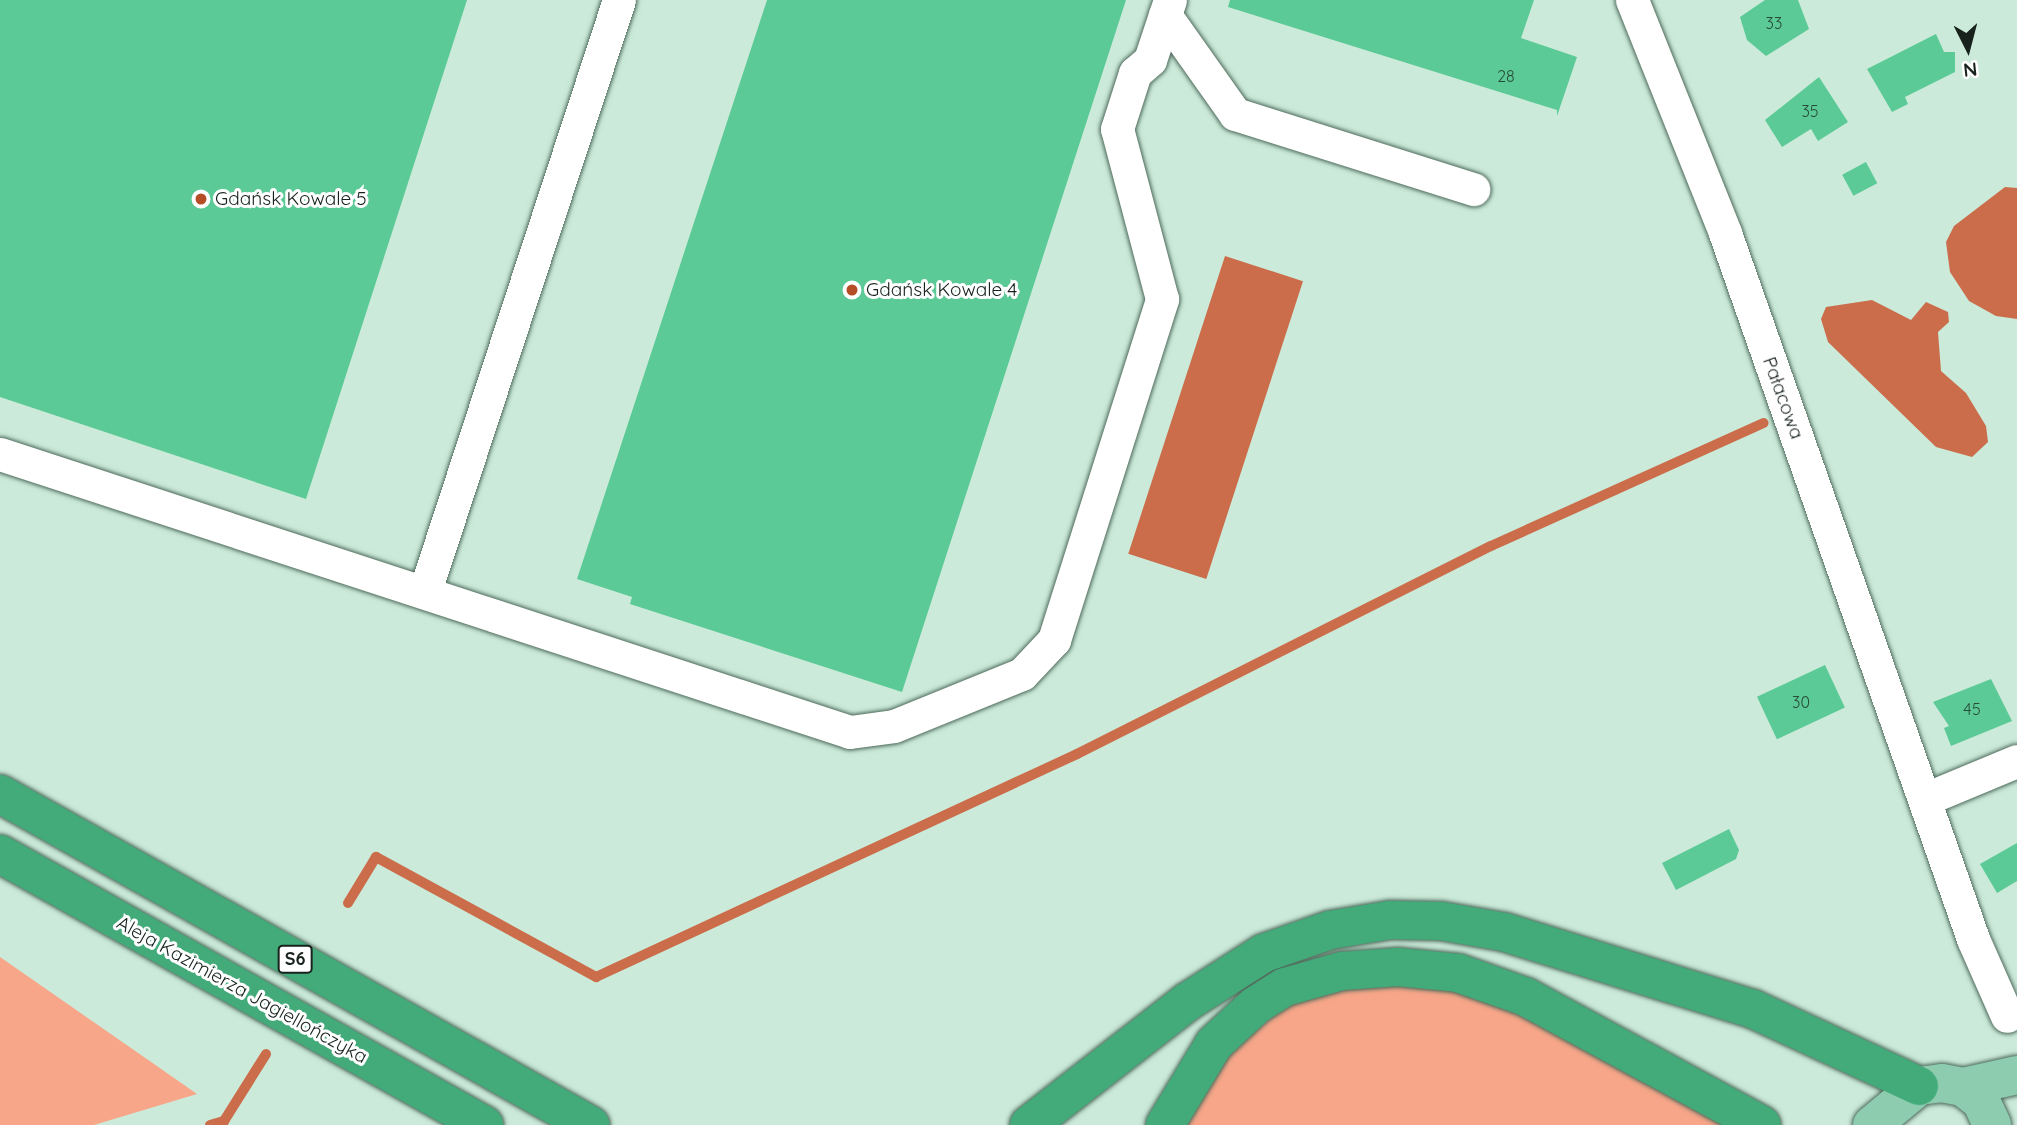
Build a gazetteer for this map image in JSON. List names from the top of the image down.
{
  "streets": {
    "highway": ["S6", "Aleja Kazimierza Jagiellończyka"],
    "street": ["Pałacowa"]
  },
  "places": ["Gdańsk Kowale 5", "Gdańsk Kowale 4"],
  "house_numbers": [
    "33",
    "28",
    "35",
    "30",
    "45"
  ],
  "north": "bottom"
}
